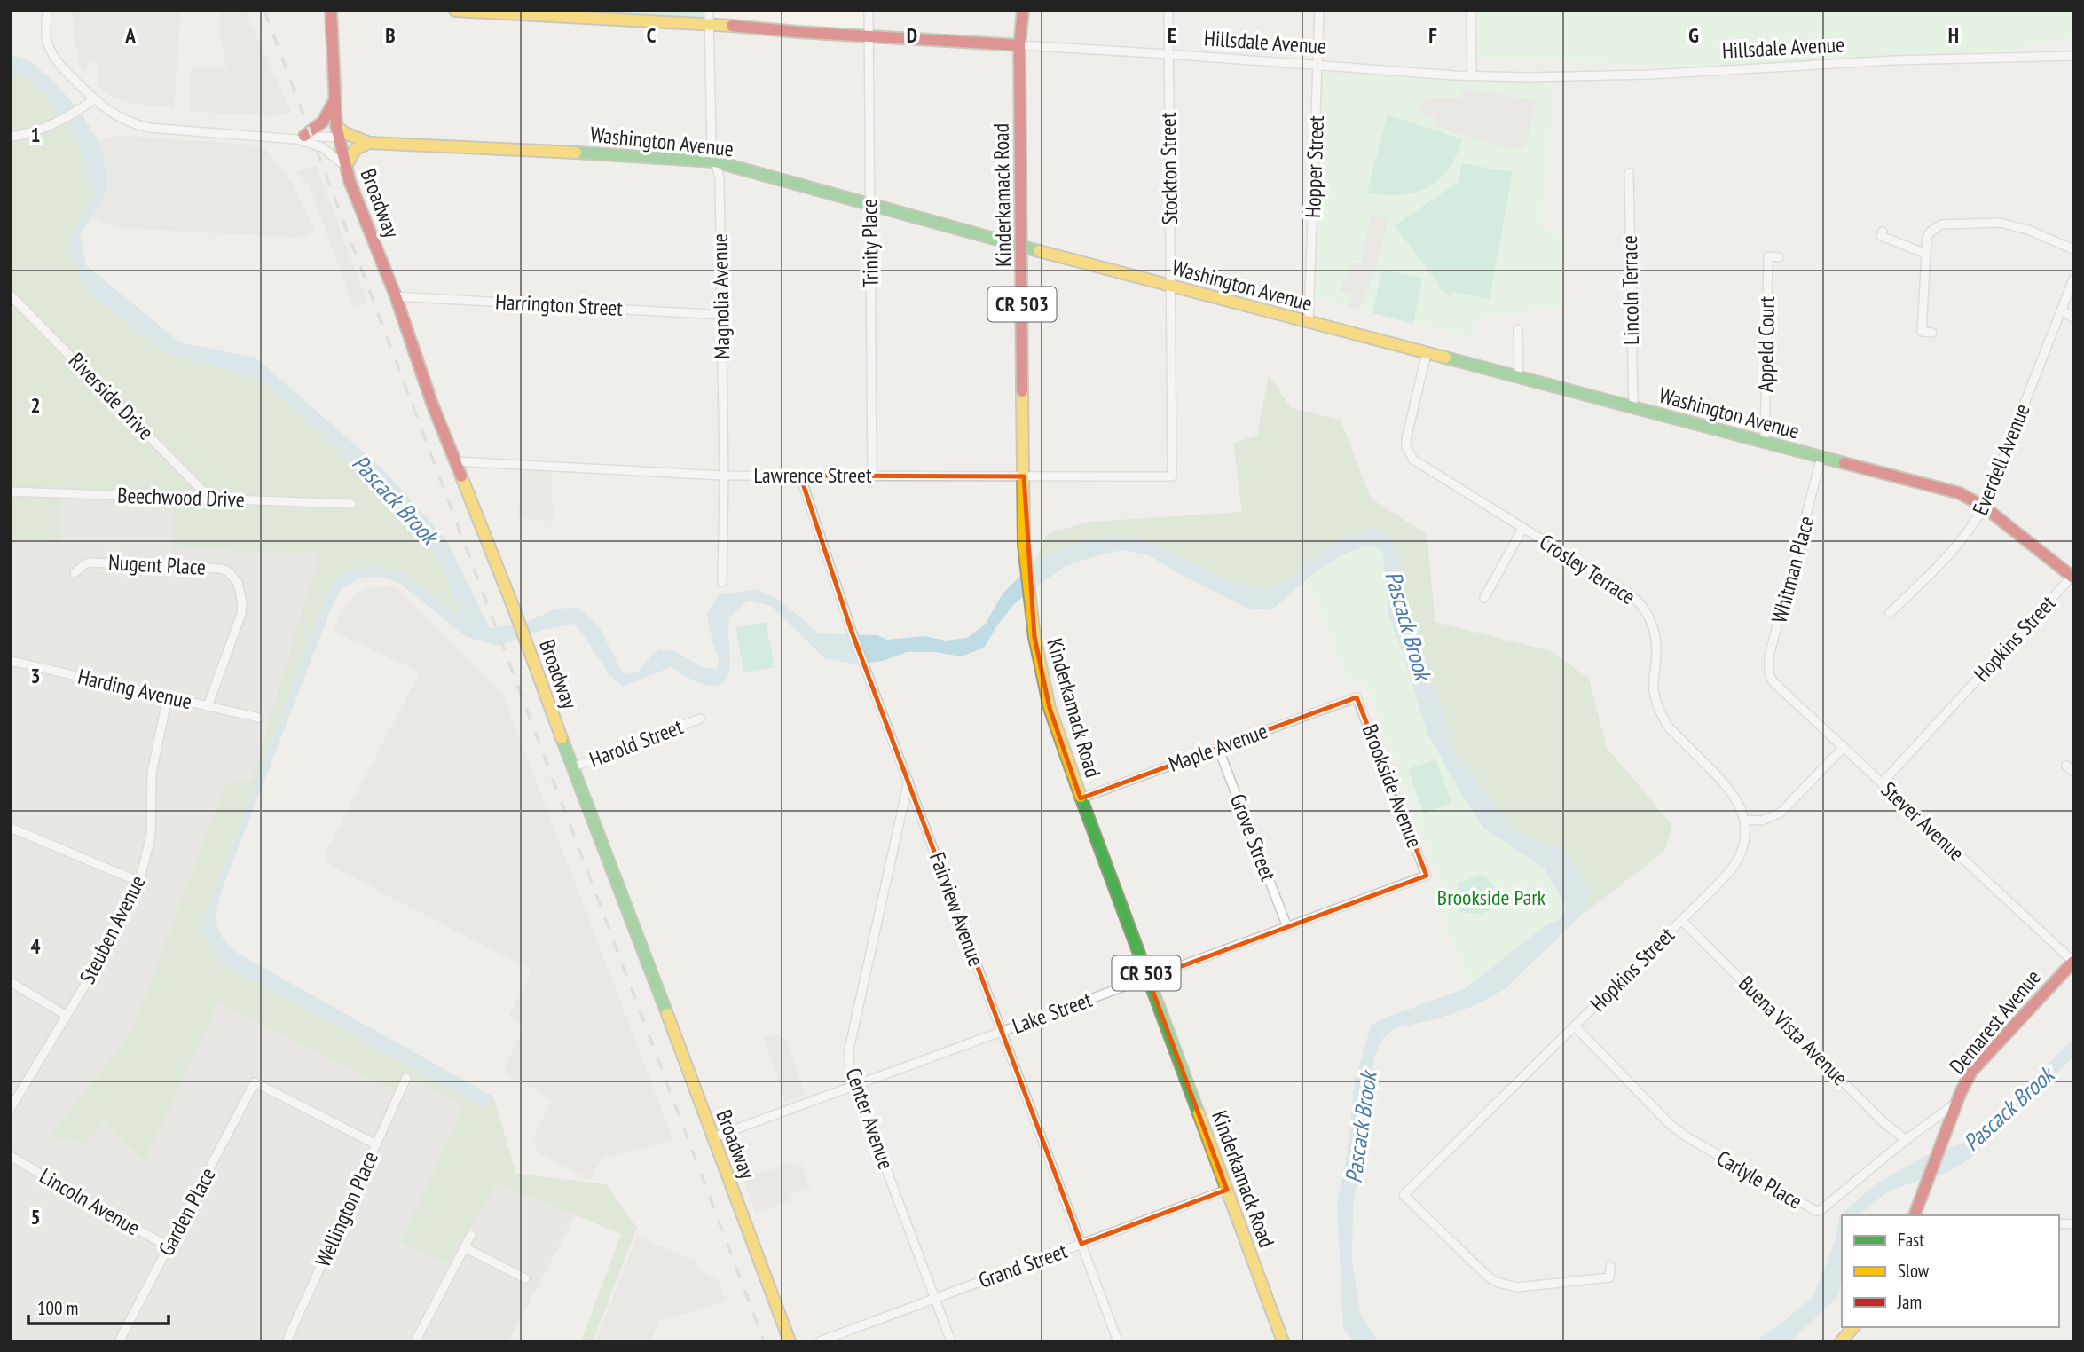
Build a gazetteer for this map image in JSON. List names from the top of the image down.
{
  "streets": {
    "street": [
      "Hillsdale Avenue",
      "Washington Avenue",
      "Hopper Street",
      "Stockton Street",
      "Kinderkamack Road",
      "Broadway",
      "Trinity Place",
      "Lincoln Terrace",
      "Magnolia Avenue",
      "CR 503",
      "Harrington Street",
      "Appeld Court",
      "Riverside Drive",
      "Everdell Avenue",
      "Lawrence Street",
      "Beechwood Drive",
      "Nugent Place",
      "Crosley Terrace",
      "Whitman Place",
      "Hopkins Street",
      "Harding Avenue",
      "Harold Street",
      "Maple Avenue",
      "Brookside Avenue",
      "Stever Avenue",
      "Grove Street",
      "Fairview Avenue",
      "Steuben Avenue",
      "Lake Street",
      "Demarest Avenue",
      "Buena Vista Avenue",
      "Center Avenue",
      "Carlyle Place",
      "Lincoln Avenue",
      "Wellington Place",
      "Garden Place",
      "Grand Street"
    ]
  },
  "crossings": [
    ["Hillsdale Avenue", "Hopper Street"],
    ["Hillsdale Avenue", "Stockton Street"],
    ["Hillsdale Avenue", "Kinderkamack Road"],
    ["Hillsdale Avenue", "Trinity Place"],
    ["Hillsdale Avenue", "Magnolia Avenue"],
    ["Washington Avenue", "Hopper Street"],
    ["Washington Avenue", "Stockton Street"],
    ["Washington Avenue", "Kinderkamack Road"],
    ["Washington Avenue", "Broadway"],
    ["Washington Avenue", "Trinity Place"],
    ["Washington Avenue", "Lincoln Terrace"],
    ["Washington Avenue", "Magnolia Avenue"],
    ["Washington Avenue", "Appeld Court"],
    ["Washington Avenue", "Everdell Avenue"],
    ["Washington Avenue", "Crosley Terrace"],
    ["Washington Avenue", "Whitman Place"],
    ["Washington Avenue", "Hopkins Street"],
    ["Stockton Street", "Lawrence Street"],
    ["Kinderkamack Road", "Lawrence Street"],
    ["Kinderkamack Road", "Maple Avenue"],
    ["Kinderkamack Road", "Lake Street"],
    ["Kinderkamack Road", "Grand Street"],
    ["Broadway", "Harrington Street"],
    ["Broadway", "Lawrence Street"],
    ["Broadway", "Harold Street"],
    ["Broadway", "Lake Street"],
    ["Trinity Place", "Lawrence Street"],
    ["Magnolia Avenue", "Harrington Street"],
    ["Magnolia Avenue", "Lawrence Street"],
    ["Riverside Drive", "Beechwood Drive"],
    ["Lawrence Street", "Fairview Avenue"],
    ["Nugent Place", "Harding Avenue"],
    ["Crosley Terrace", "Hopkins Street"],
    ["Whitman Place", "Stever Avenue"],
    ["Hopkins Street", "Stever Avenue"],
    ["Hopkins Street", "Buena Vista Avenue"],
    ["Hopkins Street", "Carlyle Place"],
    ["Harding Avenue", "Steuben Avenue"],
    ["Maple Avenue", "Brookside Avenue"],
    ["Maple Avenue", "Grove Street"],
    ["Brookside Avenue", "Lake Street"],
    ["Stever Avenue", "Demarest Avenue"],
    ["Grove Street", "Lake Street"],
    ["Fairview Avenue", "Lake Street"],
    ["Fairview Avenue", "Center Avenue"],
    ["Fairview Avenue", "Grand Street"],
    ["Lake Street", "Center Avenue"],
    ["Demarest Avenue", "Carlyle Place"],
    ["Buena Vista Avenue", "Carlyle Place"],
    ["Center Avenue", "Grand Street"],
    ["Lincoln Avenue", "Garden Place"],
    ["Wellington Place", "Garden Place"]
  ],
  "water": ["Pascack Brook"],
  "parks": ["Brookside Park"],
  "legend": ["Fast", "Slow", "Jam"],
  "scale_bar": "100 m",
  "grid": {
    "columns": [
      "A",
      "B",
      "C",
      "D",
      "E",
      "F",
      "G",
      "H"
    ],
    "rows": [
      "1",
      "2",
      "3",
      "4",
      "5"
    ]
  }
}
